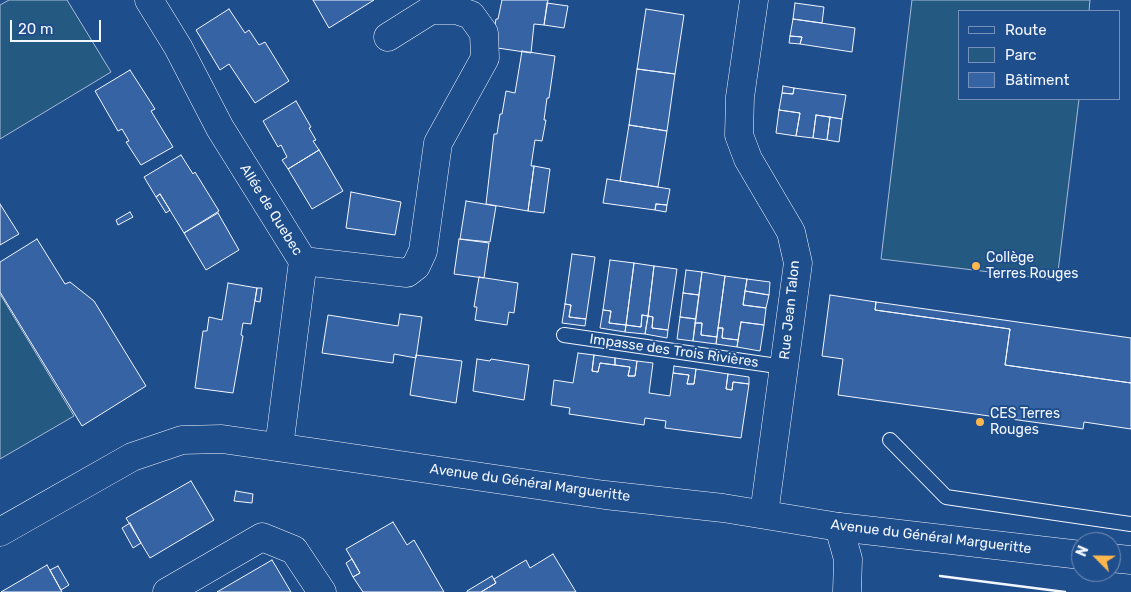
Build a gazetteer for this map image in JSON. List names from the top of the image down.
{
  "streets": {
    "street": ["Allée de Quebec", "Rue Jean Talon", "Avenue du Général Margueritte"],
    "lane": ["Impasse des Trois Rivières"]
  },
  "crossings": [
    ["Allée de Quebec", "Avenue du Général Margueritte"],
    ["Rue Jean Talon", "Impasse des Trois Rivières"],
    ["Rue Jean Talon", "Avenue du Général Margueritte"]
  ],
  "places": ["Collège Terres Rouges", "CES Terres Rouges"],
  "legend": ["Route", "Parc", "Bâtiment"],
  "scale_bar": "20 m",
  "north": "top left"
}
